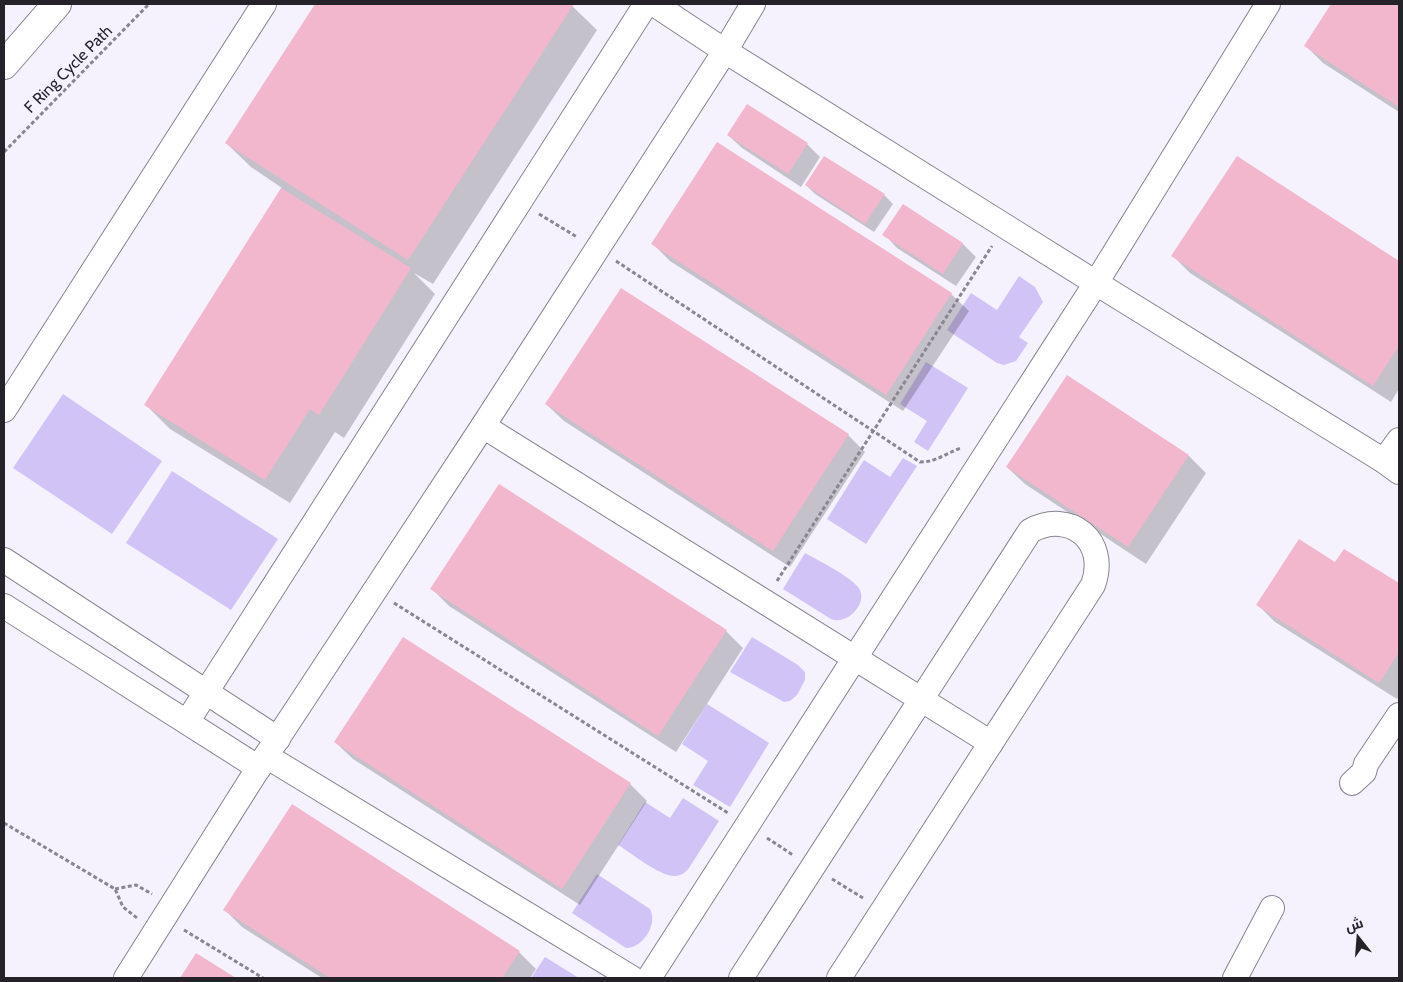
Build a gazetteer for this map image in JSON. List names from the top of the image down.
{
  "streets": {
    "path": ["F Ring Cycle Path"]
  },
  "north": "top"
}
